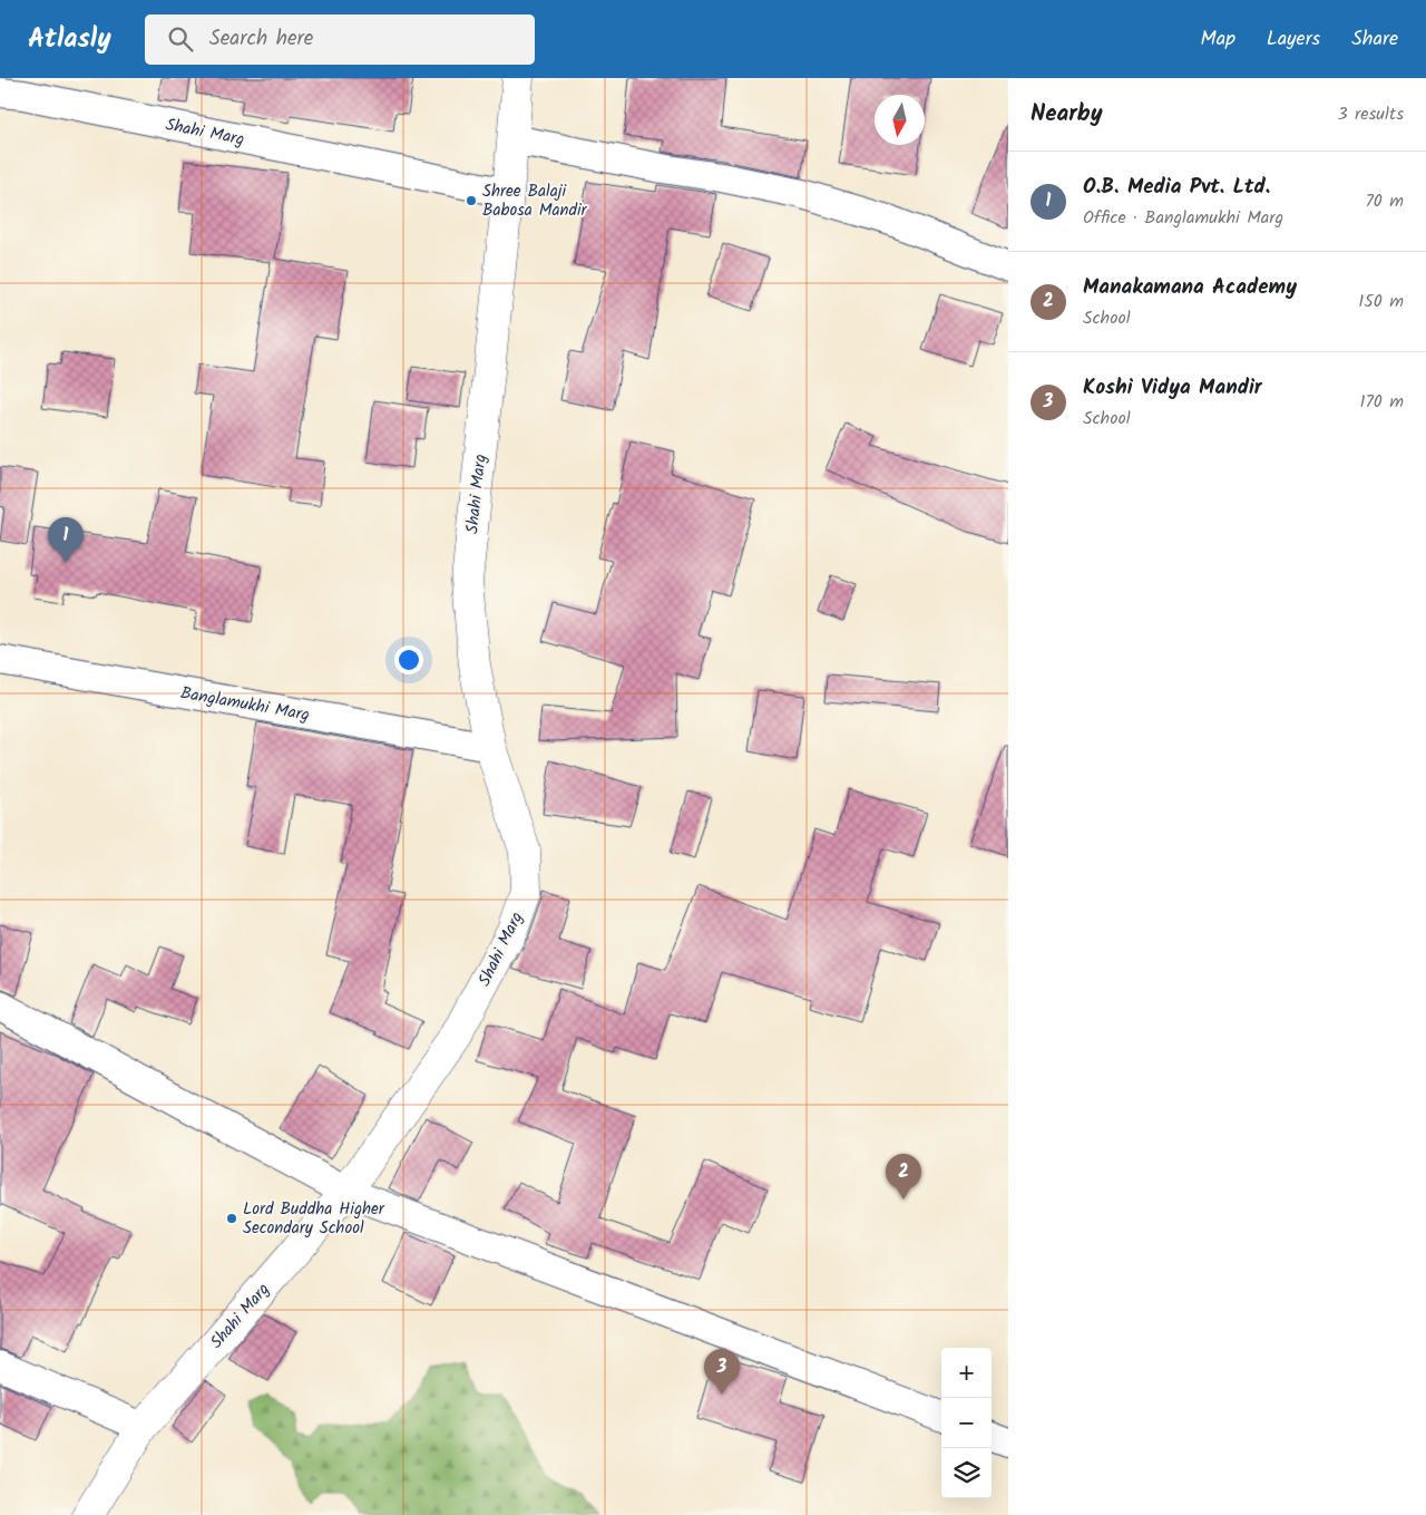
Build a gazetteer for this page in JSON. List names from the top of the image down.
{
  "streets": {
    "street": ["Shahi Marg", "Banglamukhi Marg"]
  },
  "crossings": [
    ["Shahi Marg", "Banglamukhi Marg"]
  ],
  "places": ["Shree Balaji Babosa Mandir", "Lord Buddha Higher Secondary School"],
  "north": "bottom",
  "page": {
    "header": "Atlasly",
    "search": "Search here",
    "nav": ["Map", "Layers", "Share"],
    "heading": ["Nearby", "3 results"],
    "list": [
      {
        "mark": "1",
        "name": "O.B. Media Pvt. Ltd.",
        "note": "Office · Banglamukhi Marg",
        "value": "70 m"
      },
      {
        "mark": "2",
        "name": "Manakamana Academy",
        "note": "School",
        "value": "150 m"
      },
      {
        "mark": "3",
        "name": "Koshi Vidya Mandir",
        "note": "School",
        "value": "170 m"
      }
    ],
    "pins": ["1", "2", "3"],
    "map_buttons": ["+", "−"]
  }
}
